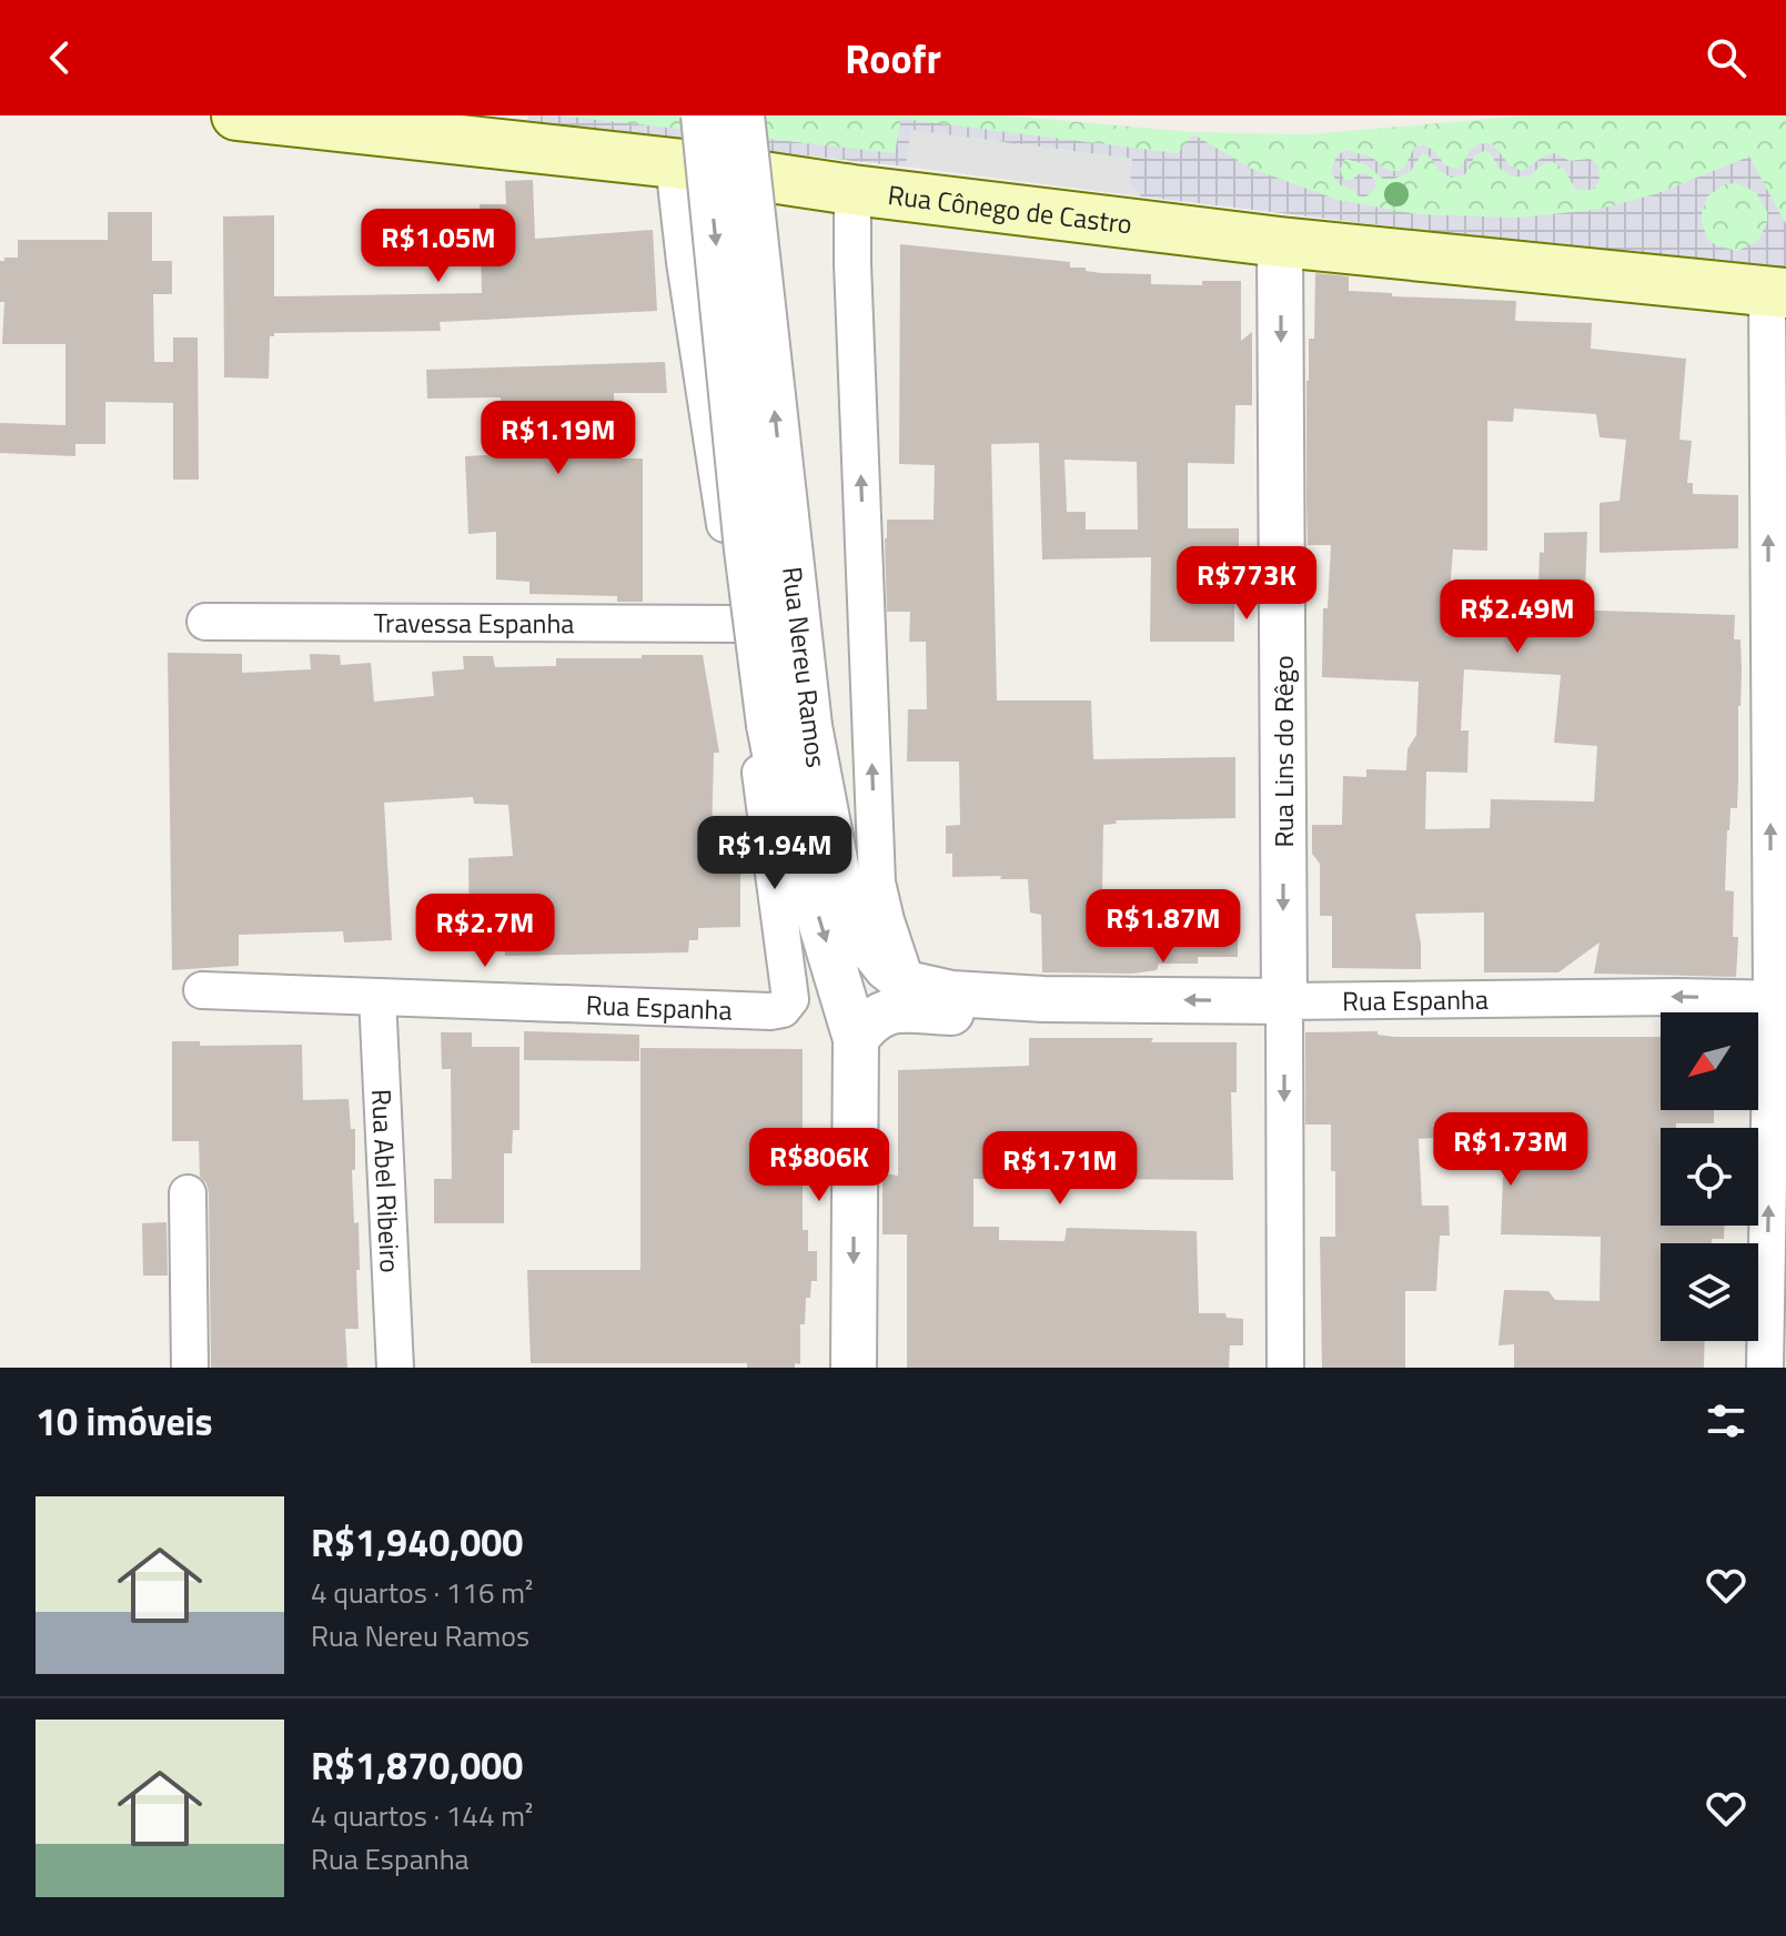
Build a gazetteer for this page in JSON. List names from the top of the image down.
{
  "streets": {
    "main road": ["Rua Cônego de Castro"],
    "street": [
      "Travessa Espanha",
      "Rua Nereu Ramos",
      "Rua Lins do Rêgo",
      "Rua Espanha",
      "Rua Abel Ribeiro"
    ]
  },
  "crossings": [
    ["Rua Cônego de Castro", "Rua Nereu Ramos"],
    ["Rua Cônego de Castro", "Rua Lins do Rêgo"],
    ["Travessa Espanha", "Rua Espanha"],
    ["Rua Nereu Ramos", "Rua Espanha"],
    ["Rua Lins do Rêgo", "Rua Espanha"],
    ["Rua Espanha", "Rua Abel Ribeiro"]
  ],
  "one_way": ["Rua Lins do Rêgo", "Rua Espanha"],
  "north": "bottom left",
  "page": {
    "header": "Roofr",
    "price": [
      "R$1.05M",
      "R$1.19M",
      "R$773K",
      "R$2.49M",
      "R$1.94M",
      "R$1.87M",
      "R$2.7M",
      "R$1.73M",
      "R$806K",
      "R$1.71M"
    ],
    "heading": "10 imóveis",
    "list": [
      {
        "name": "R$1,940,000",
        "note": "4 quartos · 116 m² · Rua Nereu Ramos"
      },
      {
        "name": "R$1,870,000",
        "note": "4 quartos · 144 m² · Rua Espanha"
      }
    ]
  }
}
